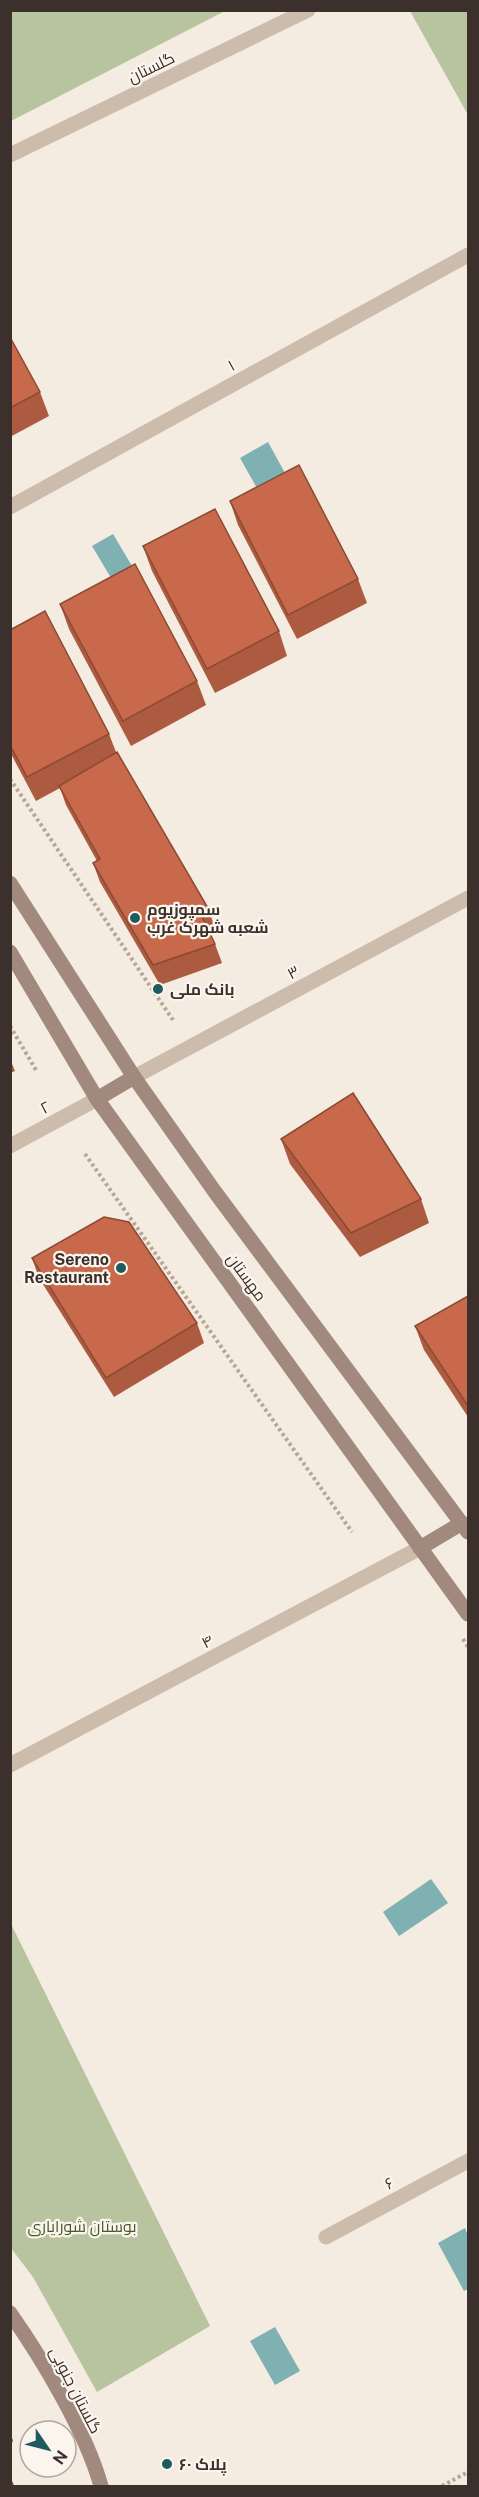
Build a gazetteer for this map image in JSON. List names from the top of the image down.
{
  "streets": {
    "street": [
      "گلستان",
      "۱",
      "۳",
      "۲",
      "مهستان",
      "۴",
      "۶",
      "گلستان جنوبی"
    ]
  },
  "crossings": [
    ["۲", "مهستان"],
    ["مهستان", "۴"]
  ],
  "parks": ["بوستان شورایاری"],
  "places": [
    "سمپوزیوم شعبه شهرک غرب",
    "بانک ملی",
    "Sereno Restaurant",
    "پلاک ۶۰"
  ],
  "north": "bottom right"
}
